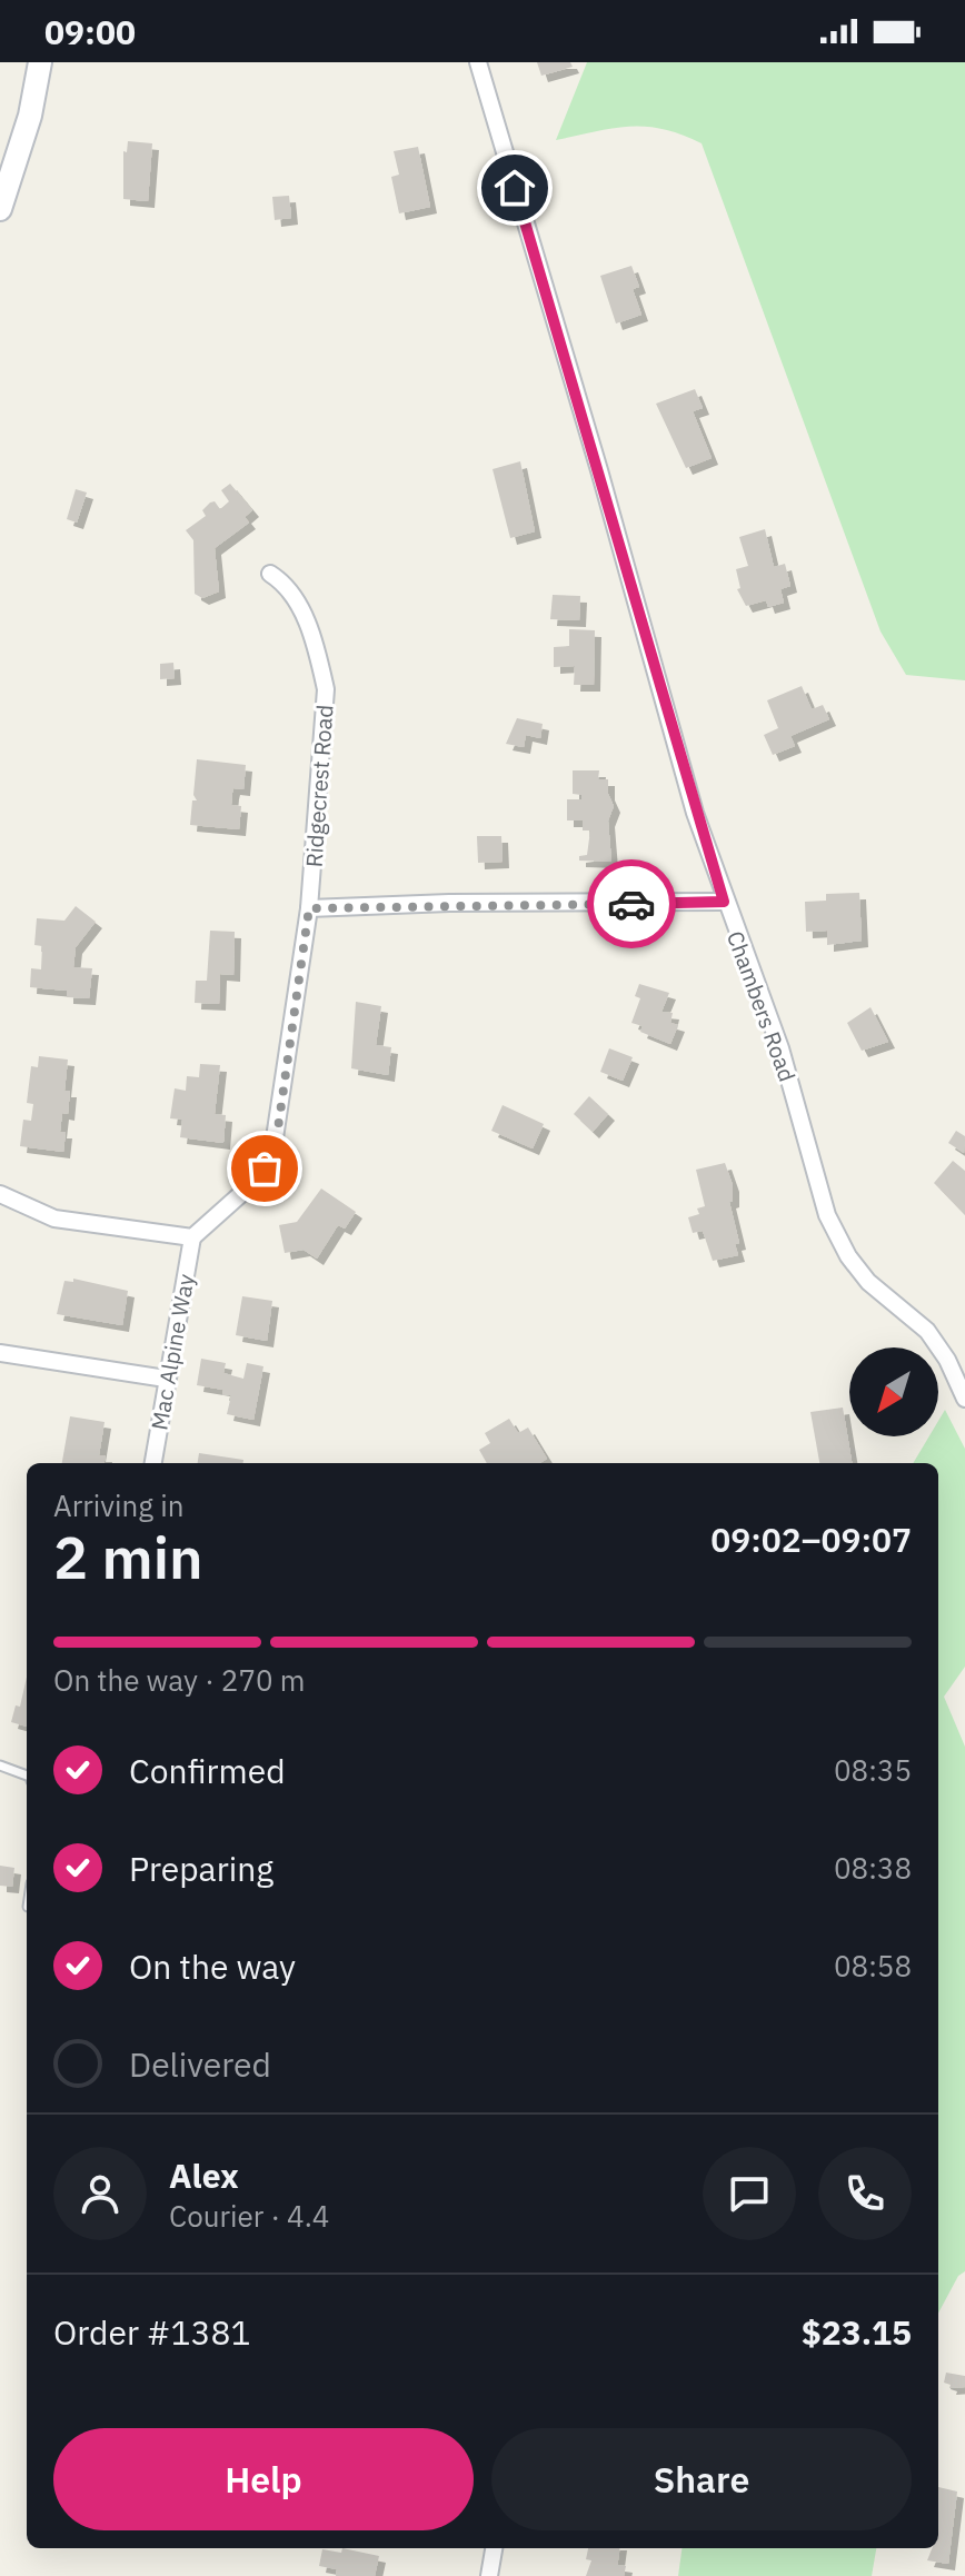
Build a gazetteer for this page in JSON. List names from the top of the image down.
{
  "streets": {
    "street": ["Ridgecrest Road", "Chambers Road", "Mac Alpine Way"]
  },
  "crossings": [
    ["Ridgecrest Road", "Mac Alpine Way"]
  ],
  "north": "bottom left",
  "page": {
    "status": "09:00",
    "heading": ["2 min", "Arriving in", "09:02–09:07"],
    "panel": [
      "Alex",
      "Courier · 4.4",
      "Order #1381",
      "$23.15"
    ],
    "bar": "On the way · 270 m",
    "list": [
      ["Confirmed", "08:35"],
      ["Preparing", "08:38"],
      ["On the way", "08:58"],
      "Delivered"
    ],
    "buttons": ["Help", "Share"]
  }
}
